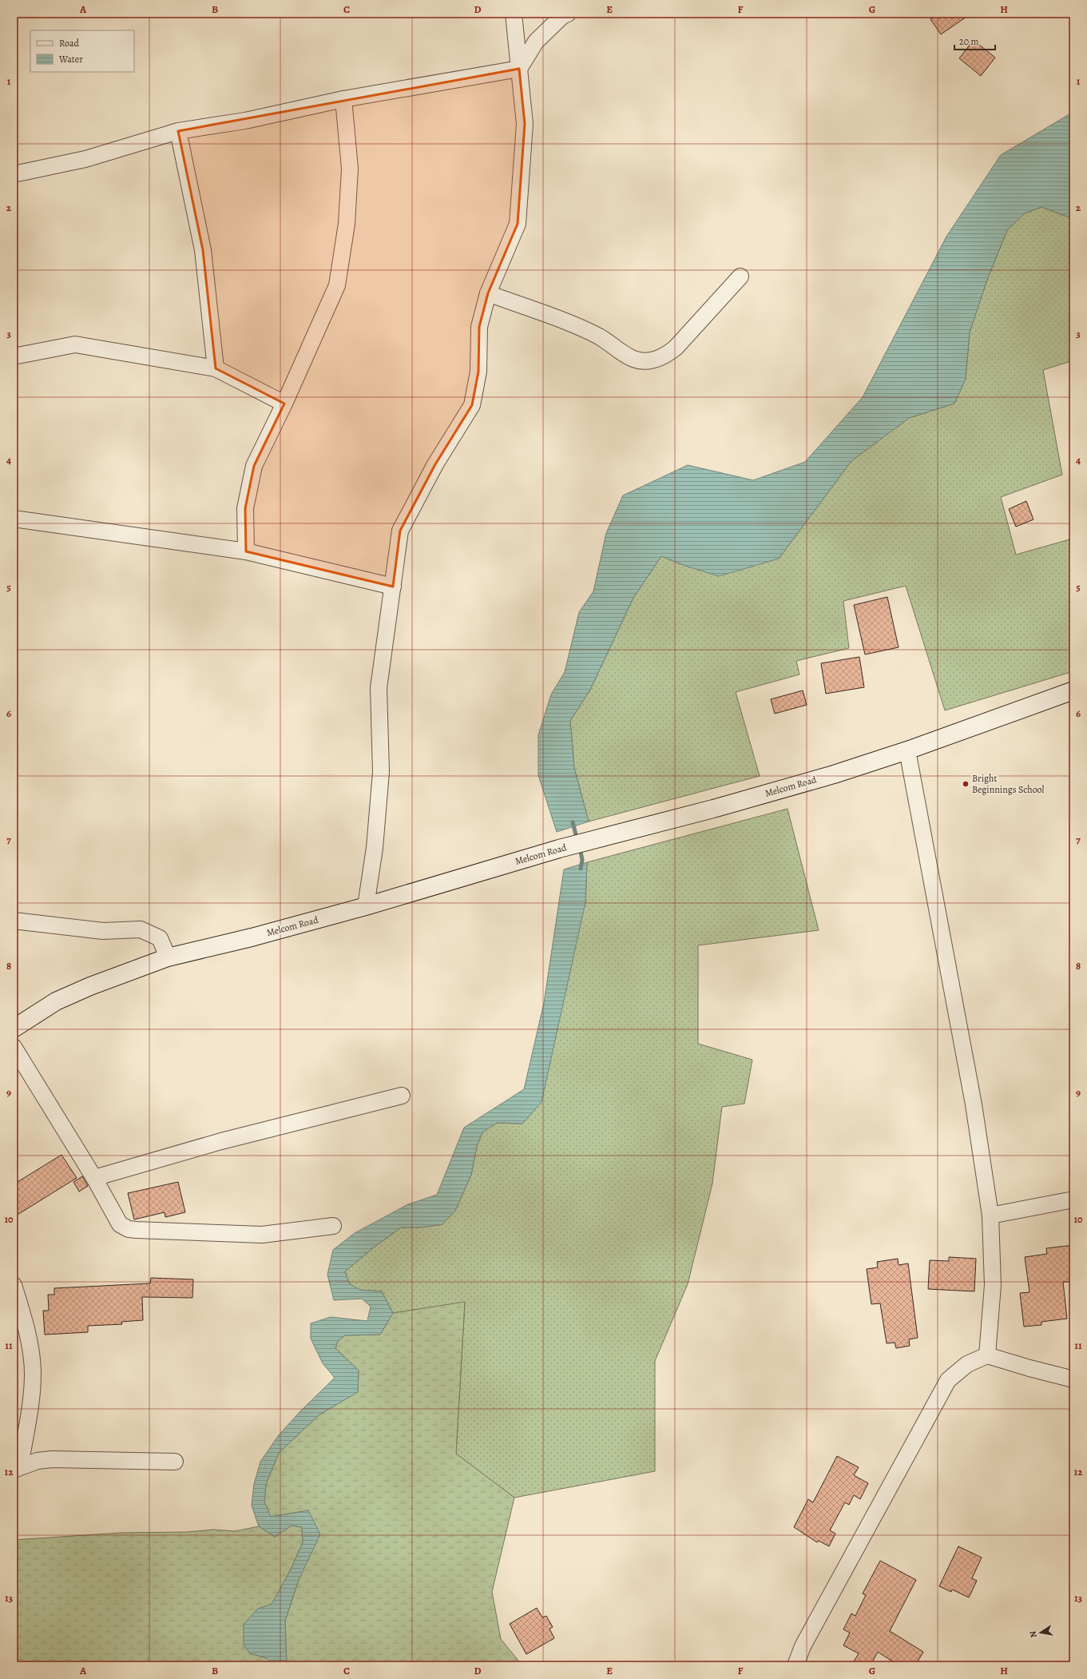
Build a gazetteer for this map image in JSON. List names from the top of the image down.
{
  "streets": {
    "main road": ["Melcom Road"]
  },
  "places": ["Bright Beginnings School"],
  "legend": ["Road", "Water"],
  "scale_bar": "20 m",
  "north": "left",
  "grid": {
    "columns": [
      "A",
      "B",
      "C",
      "D",
      "E",
      "F",
      "G",
      "H"
    ],
    "rows": [
      "1",
      "2",
      "3",
      "4",
      "5",
      "6",
      "7",
      "8",
      "9",
      "10",
      "11",
      "12",
      "13"
    ]
  }
}
